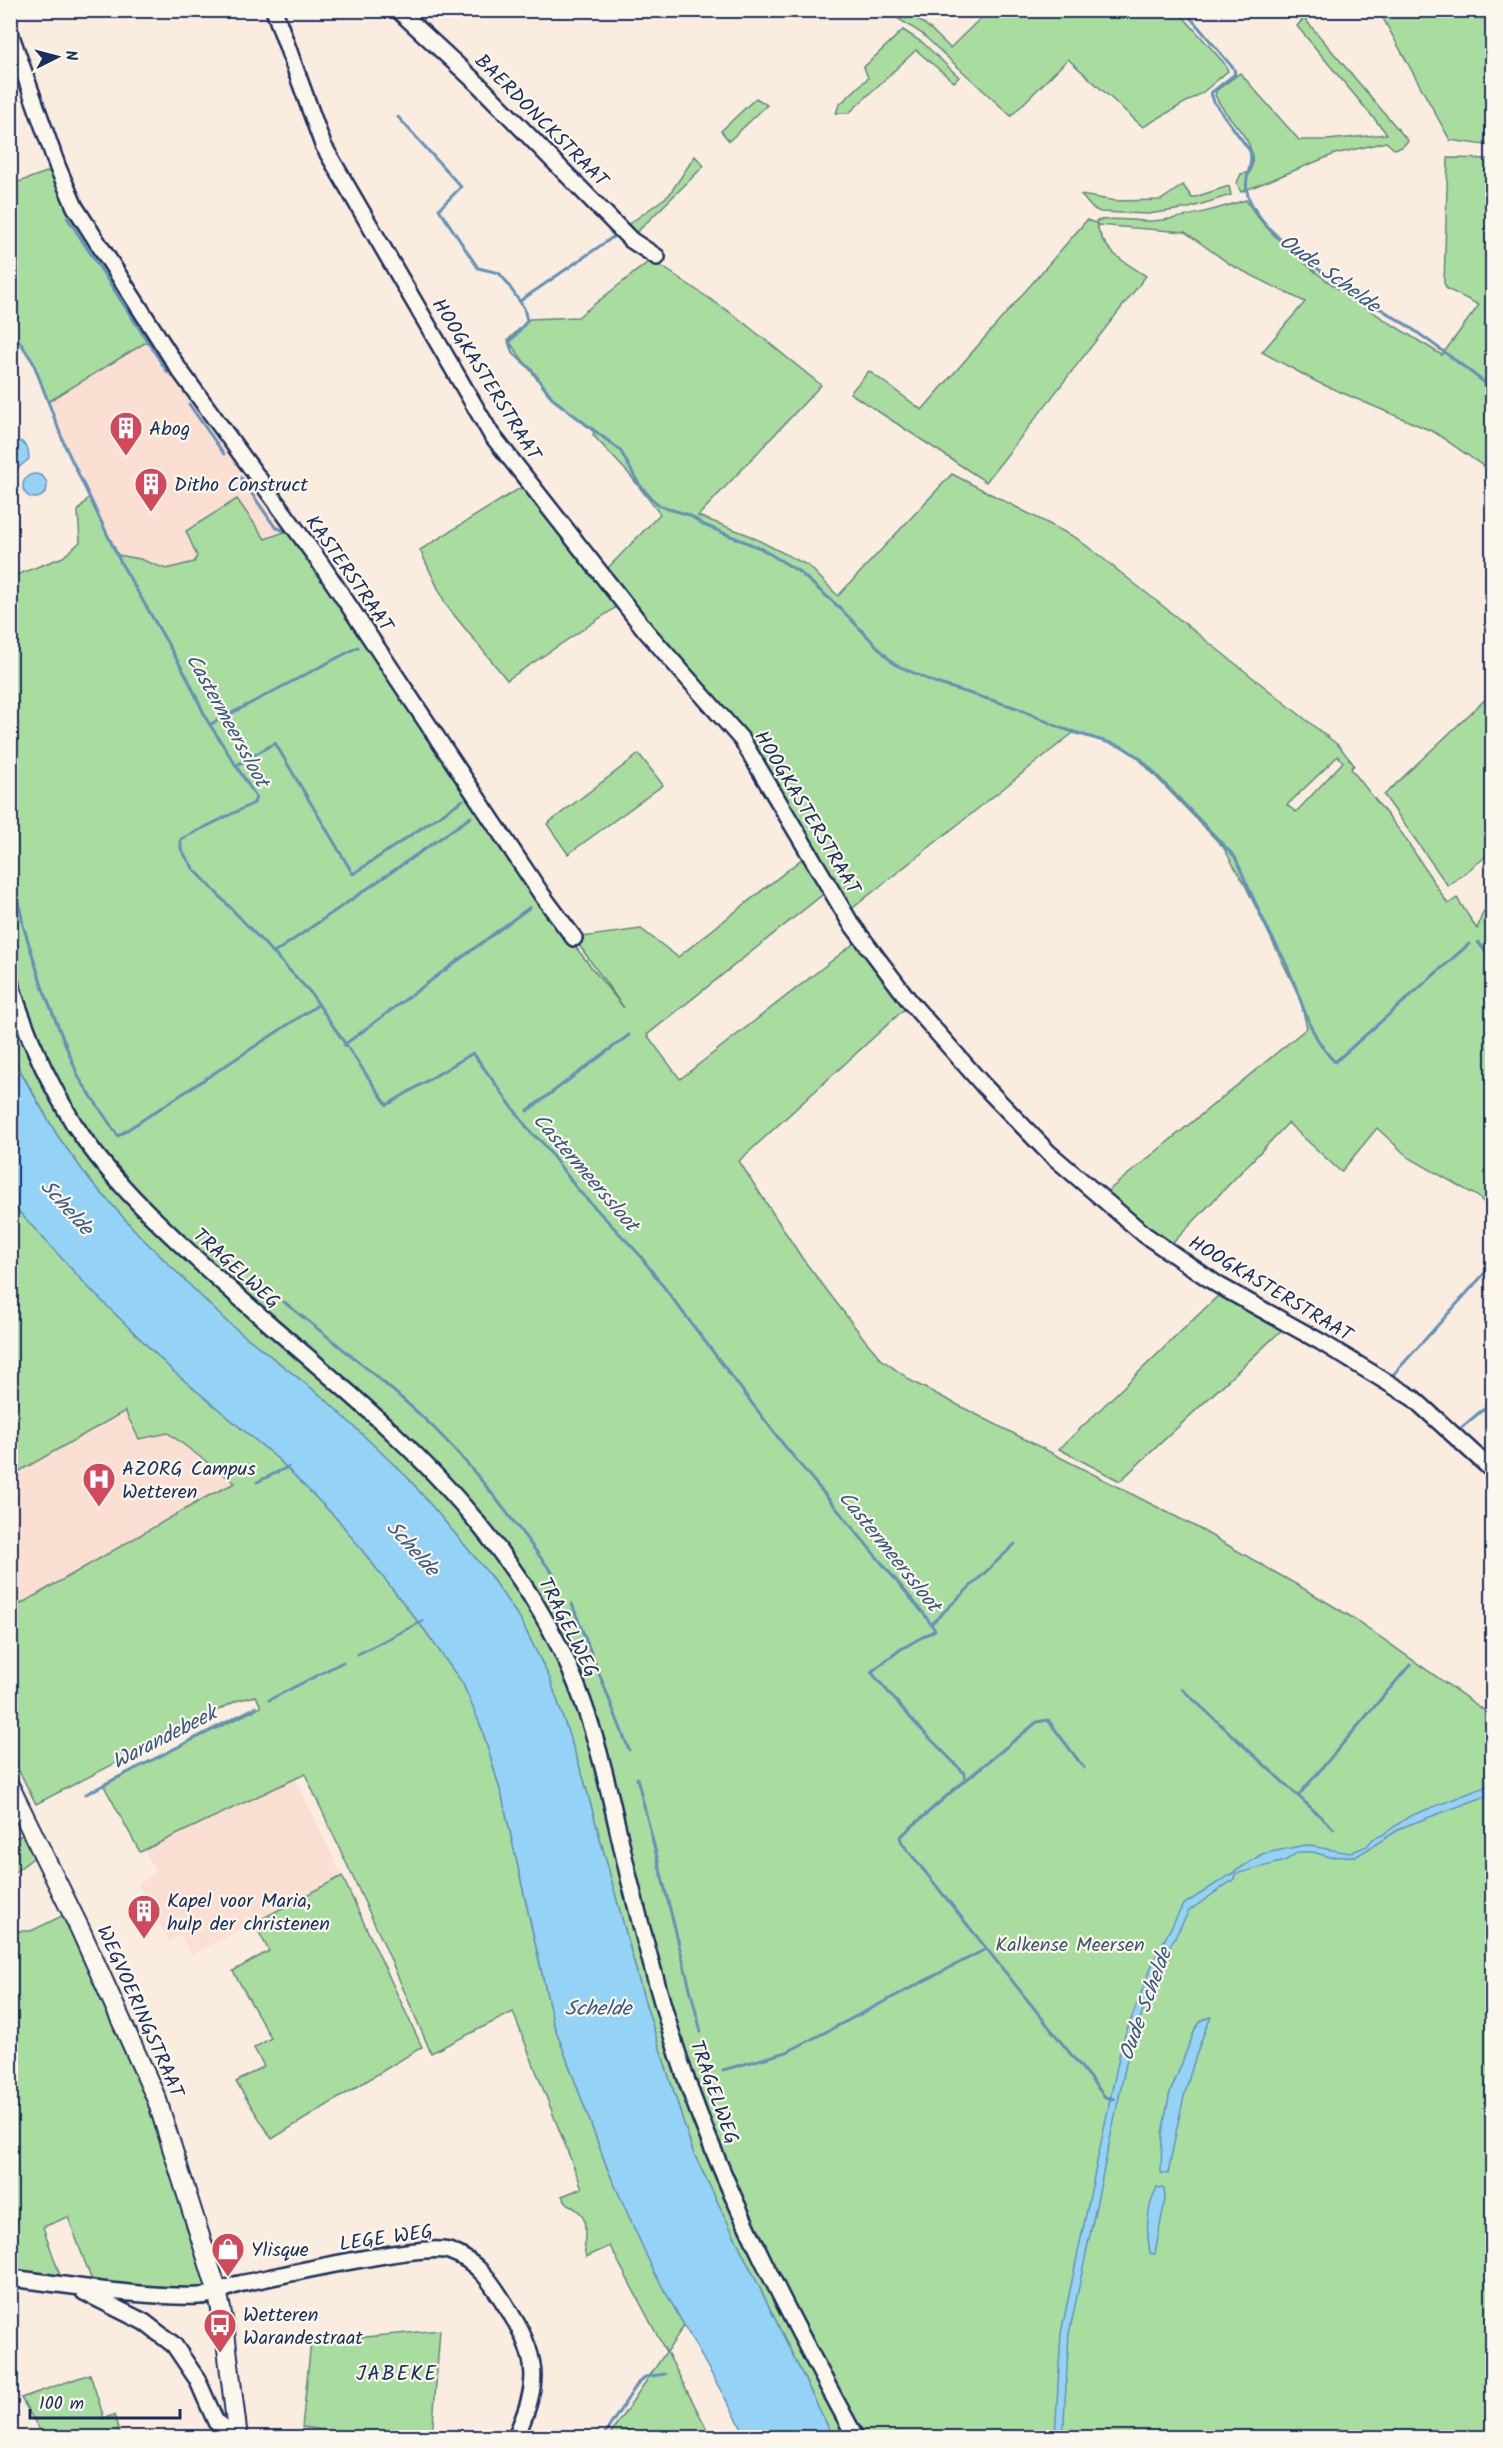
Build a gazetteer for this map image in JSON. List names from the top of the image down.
{
  "streets": {
    "main road": ["WEGVOERINGSTRAAT"],
    "street": [
      "BAERDONCKSTRAAT",
      "HOOGKASTERSTRAAT",
      "KASTERSTRAAT",
      "TRAGELWEG",
      "LEGE WEG"
    ]
  },
  "crossings": [
    ["WEGVOERINGSTRAAT", "LEGE WEG"]
  ],
  "districts": ["JABEKE"],
  "water": [
    "Oude Schelde",
    "Castermeerssloot",
    "Schelde",
    "Warandebeek"
  ],
  "parks": ["Kalkense Meersen"],
  "places": {
    "building": ["Abog", "Ditho Construct", "Kapel voor Maria, hulp der christenen"],
    "hospital": ["AZORG Campus Wetteren"],
    "shop": ["Ylisque"],
    "bus stop": ["Wetteren Warandestraat"]
  },
  "scale_bar": "100 m",
  "north": "right"
}
